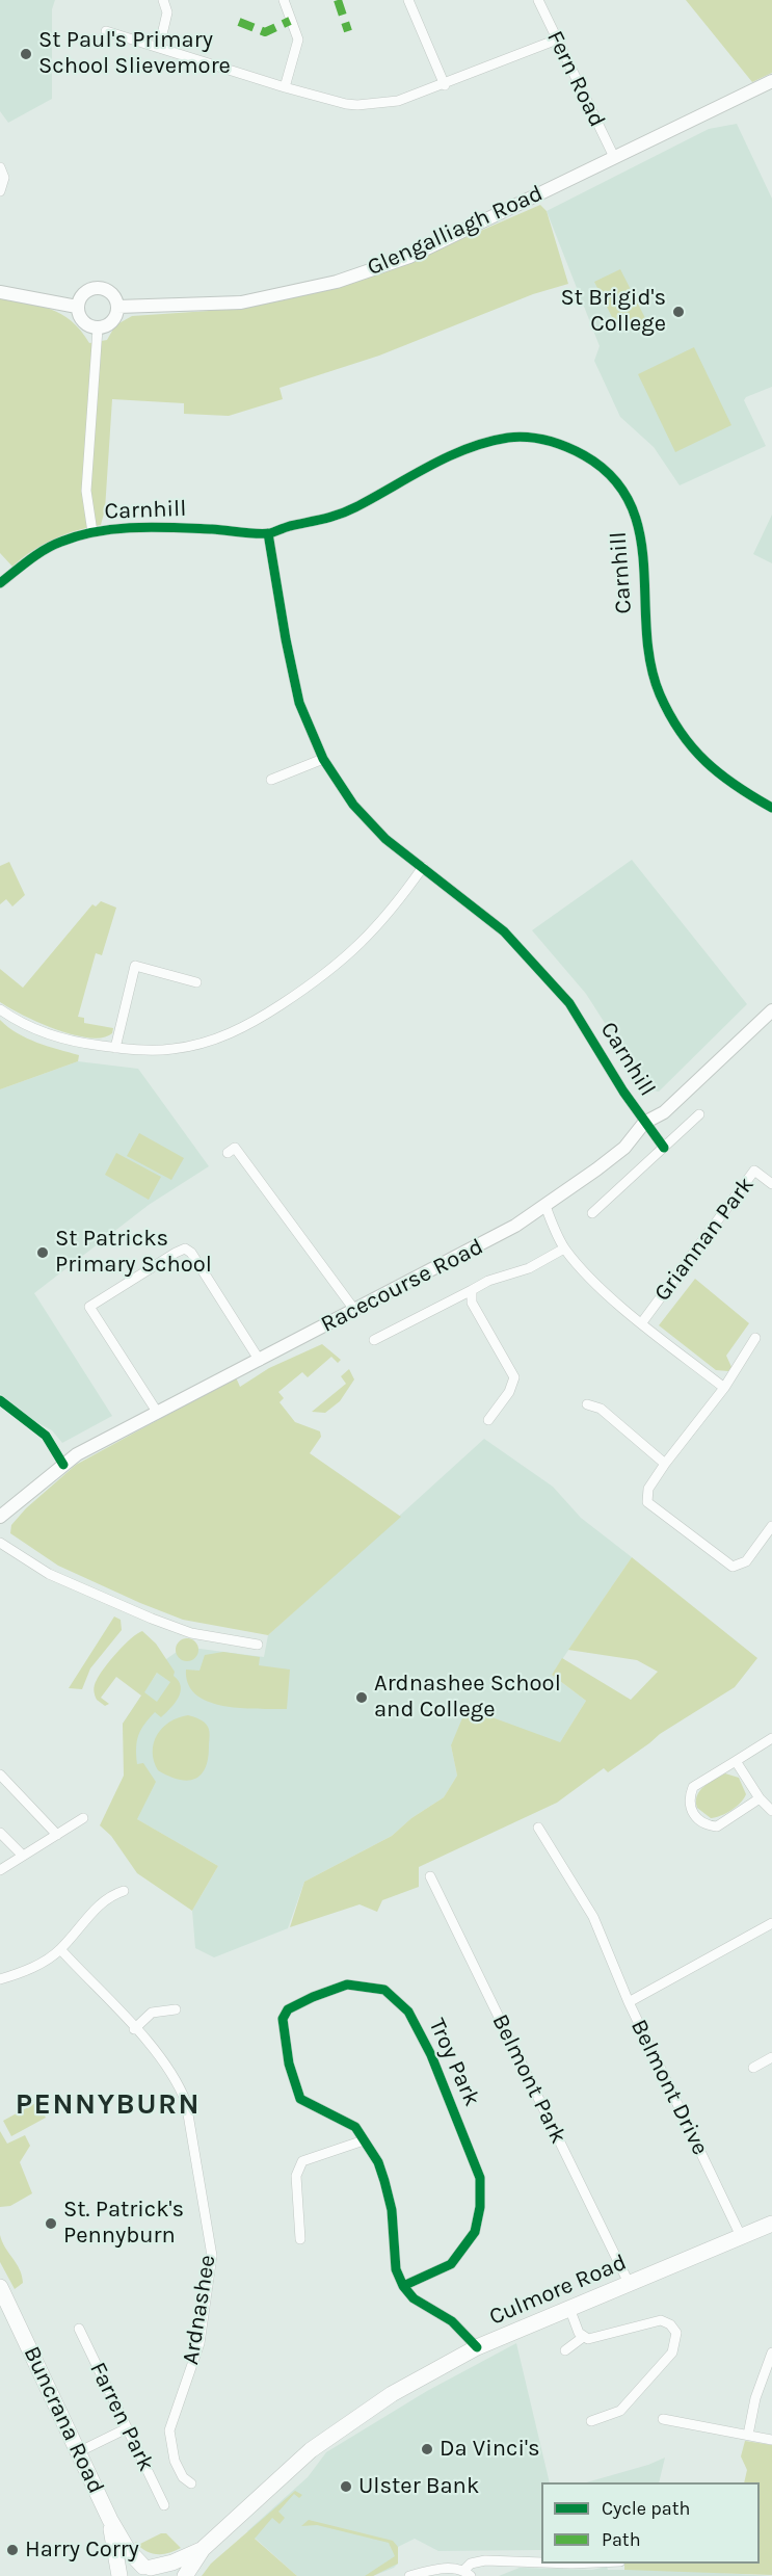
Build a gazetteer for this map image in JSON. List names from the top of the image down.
{
  "streets": {
    "highway": ["Culmore Road", "Buncrana Road"],
    "main road": ["Glengalliagh Road", "Racecourse Road"],
    "street": [
      "Fern Road",
      "Carnhill",
      "Griannan Park",
      "Troy Park",
      "Belmont Park",
      "Belmont Drive",
      "Ardnashee",
      "Farren Park"
    ]
  },
  "crossings": [
    ["Fern Road", "Glengalliagh Road"],
    ["Glengalliagh Road", "Carnhill"],
    ["Carnhill", "Racecourse Road"],
    ["Belmont Park", "Culmore Road"],
    ["Belmont Drive", "Culmore Road"],
    ["Culmore Road", "Buncrana Road"]
  ],
  "districts": ["PENNYBURN"],
  "places": [
    "St Paul's Primary School Slievemore",
    "St Brigid's College",
    "St Patricks Primary School",
    "Ardnashee School and College",
    "St. Patrick's Pennyburn",
    "Da Vinci's",
    "Ulster Bank",
    "Harry Corry"
  ],
  "legend": ["Cycle path", "Path"]
}
